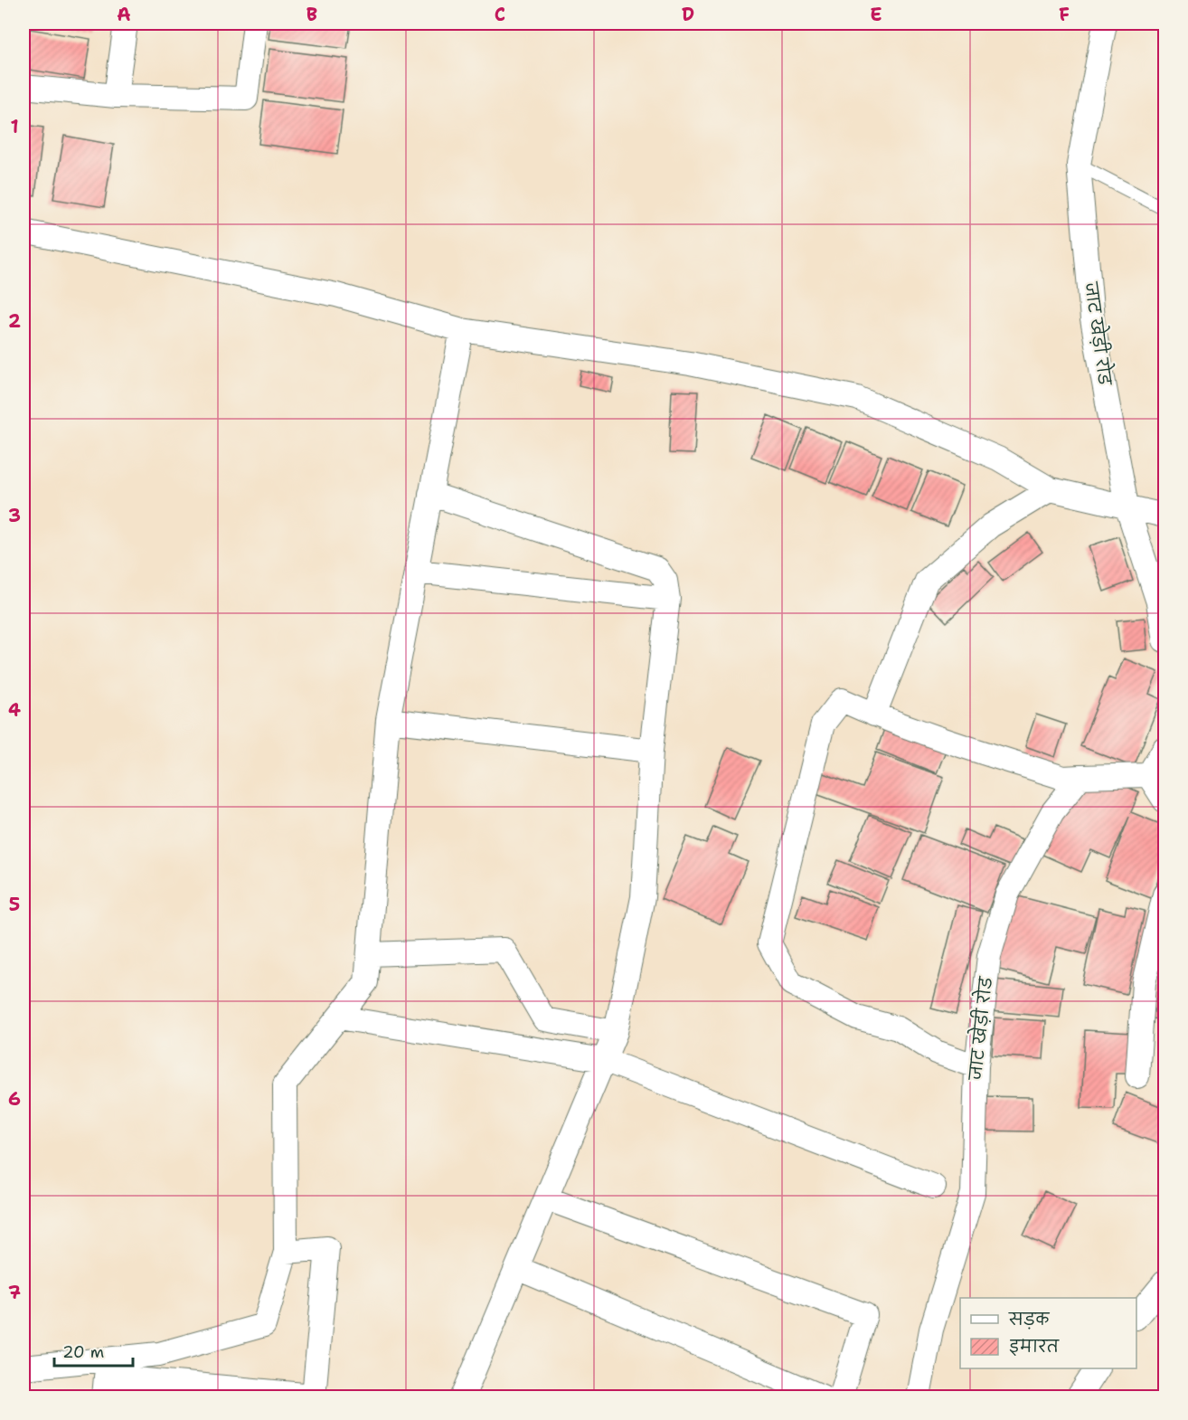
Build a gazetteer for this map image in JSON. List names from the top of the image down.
{
  "streets": {
    "street": ["जाट खेड़ी रोड"]
  },
  "legend": ["सड़क", "इमारत"],
  "scale_bar": "20 m",
  "grid": {
    "columns": [
      "A",
      "B",
      "C",
      "D",
      "E",
      "F"
    ],
    "rows": [
      "1",
      "2",
      "3",
      "4",
      "5",
      "6",
      "7"
    ]
  }
}
